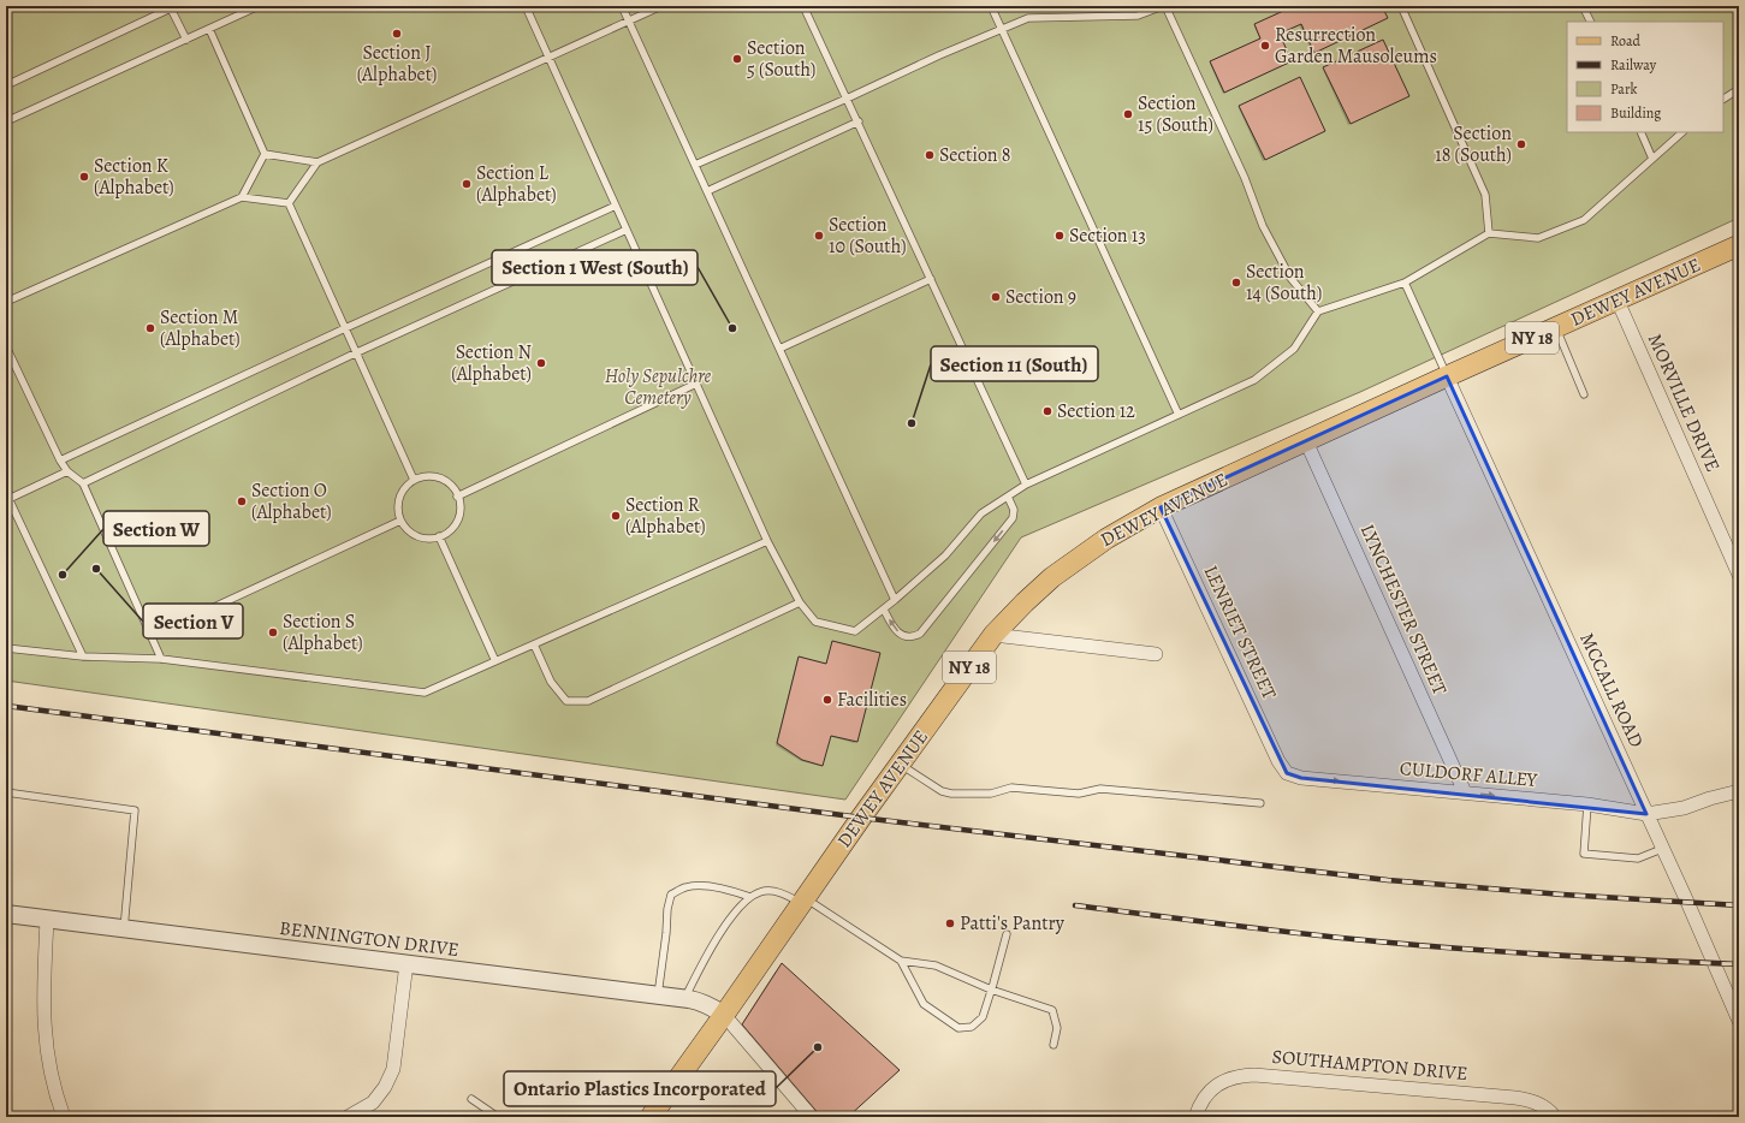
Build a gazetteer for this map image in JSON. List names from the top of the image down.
{
  "streets": {
    "main road": ["DEWEY AVENUE", "NY 18"],
    "street": [
      "MORVILLE DRIVE",
      "LYNCHESTER STREET",
      "LENRIET STREET",
      "MCCALL ROAD",
      "CULDORF ALLEY",
      "BENNINGTON DRIVE",
      "SOUTHAMPTON DRIVE"
    ]
  },
  "crossings": [
    ["DEWEY AVENUE", "MORVILLE DRIVE"],
    ["DEWEY AVENUE", "LYNCHESTER STREET"],
    ["DEWEY AVENUE", "LENRIET STREET"],
    ["DEWEY AVENUE", "MCCALL ROAD"],
    ["DEWEY AVENUE", "BENNINGTON DRIVE"],
    ["LYNCHESTER STREET", "CULDORF ALLEY"],
    ["LENRIET STREET", "CULDORF ALLEY"],
    ["MCCALL ROAD", "CULDORF ALLEY"]
  ],
  "one_way": ["CULDORF ALLEY"],
  "parks": ["Holy Sepulchre Cemetery"],
  "places": [
    "Section J (Alphabet)",
    "Resurrection Garden Mausoleums",
    "Section 5 (South)",
    "Section 15 (South)",
    "Section 18 (South)",
    "Section 8",
    "Section K (Alphabet)",
    "Section L (Alphabet)",
    "Section 10 (South)",
    "Section 13",
    "Section 14 (South)",
    "Section 9",
    "Section M (Alphabet)",
    "Section 1 West (South)",
    "Section N (Alphabet)",
    "Section 12",
    "Section 11 (South)",
    "Section O (Alphabet)",
    "Section R (Alphabet)",
    "Section V",
    "Section W",
    "Section S (Alphabet)",
    "Facilities",
    "Patti's Pantry",
    "Ontario Plastics Incorporated"
  ],
  "legend": [
    "Road",
    "Railway",
    "Park",
    "Building"
  ]
}
